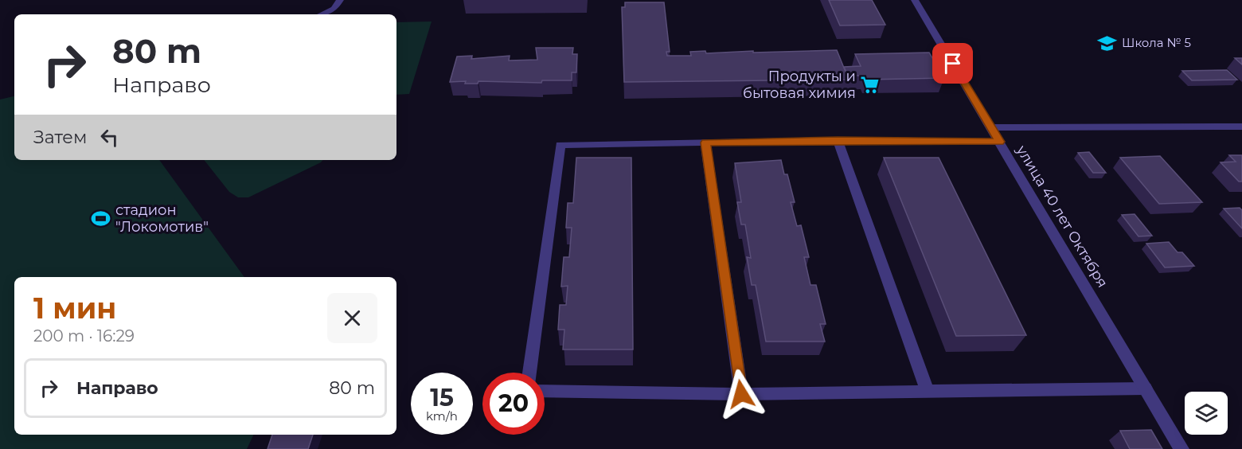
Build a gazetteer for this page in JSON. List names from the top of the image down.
{
  "streets": {
    "street": ["улица 40 лет Октября"]
  },
  "places": {
    "school or university": ["Школа № 5"],
    "supermarket": ["Продукты и бытовая химия"],
    "sports": ["стадион \"Локомотив\""]
  },
  "page": {
    "turn": ["80 m", "Направо"],
    "then": "Затем",
    "heading": ["1 мин", "200 m · 16:29"],
    "list": [
      {
        "name": "Направо",
        "value": "80 m"
      }
    ],
    "speed": "15 km/h",
    "limit": "20"
  }
}
